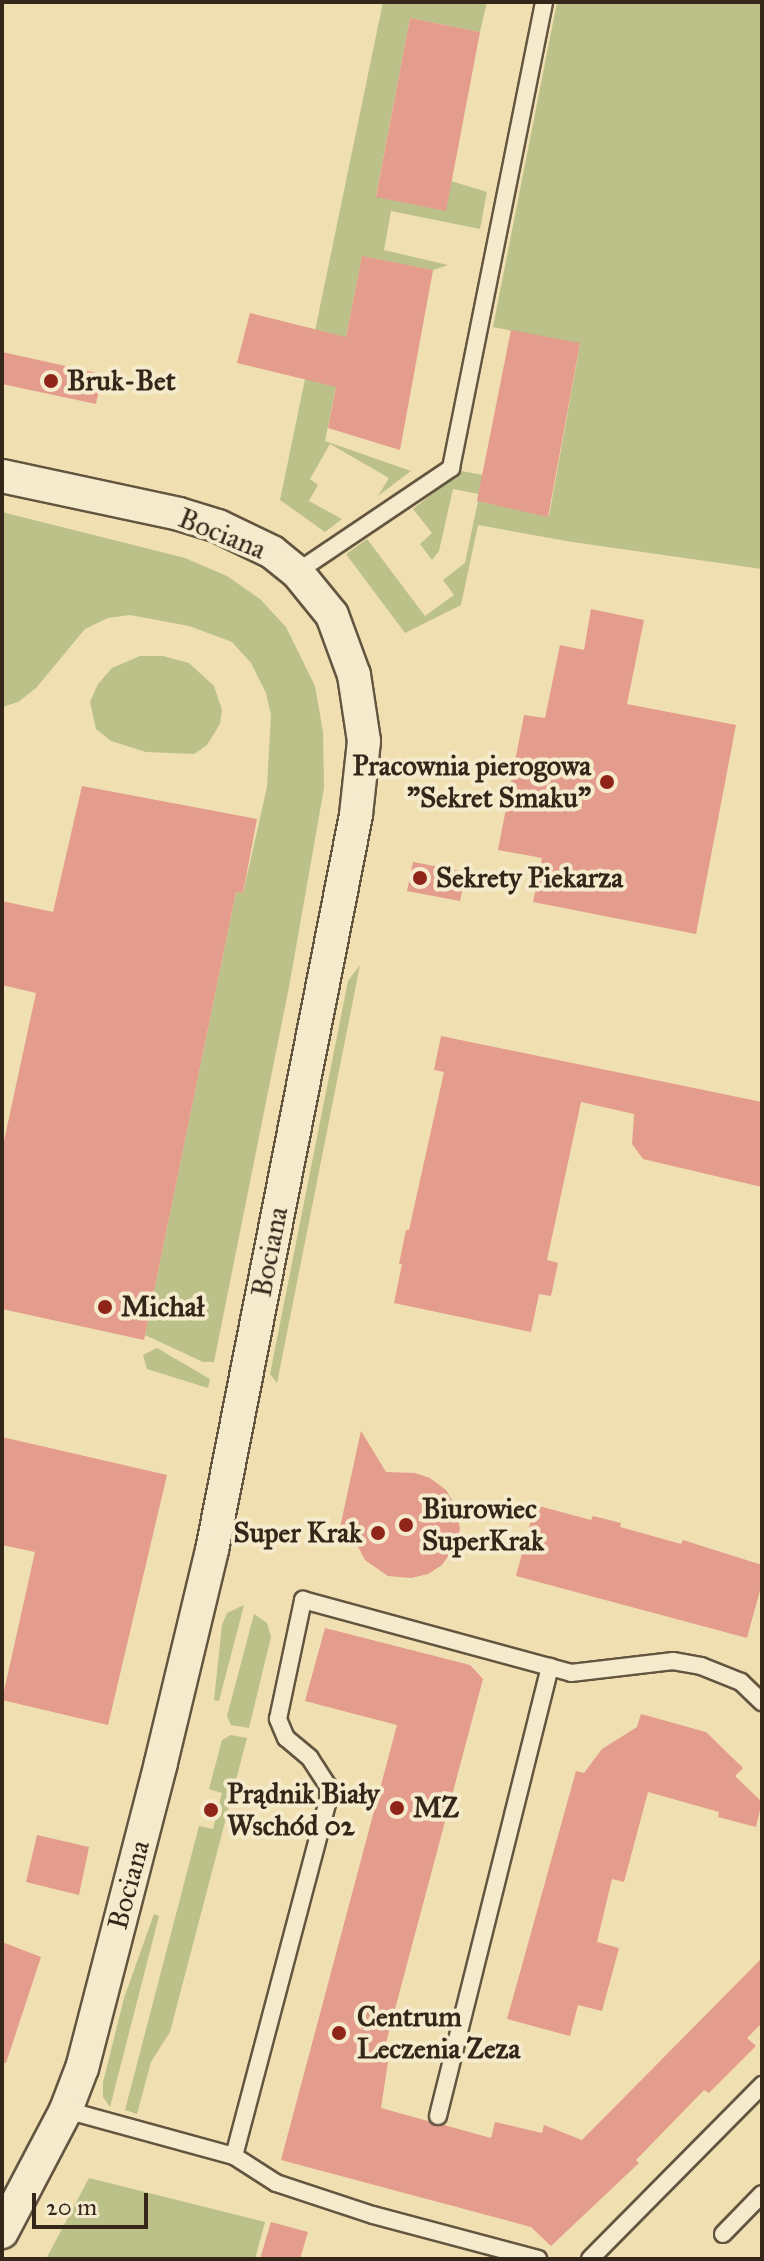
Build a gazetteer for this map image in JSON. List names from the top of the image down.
{
  "streets": {
    "street": ["Bociana"]
  },
  "places": [
    "Bruk-Bet",
    "Pracownia pierogowa \"Sekret Smaku\"",
    "Sekrety Piekarza",
    "Michał",
    "Biurowiec SuperKrak",
    "Super Krak",
    "MZ",
    "Prądnik Biały Wschód 02",
    "Centrum Leczenia Zeza"
  ],
  "scale_bar": "20 m"
}
